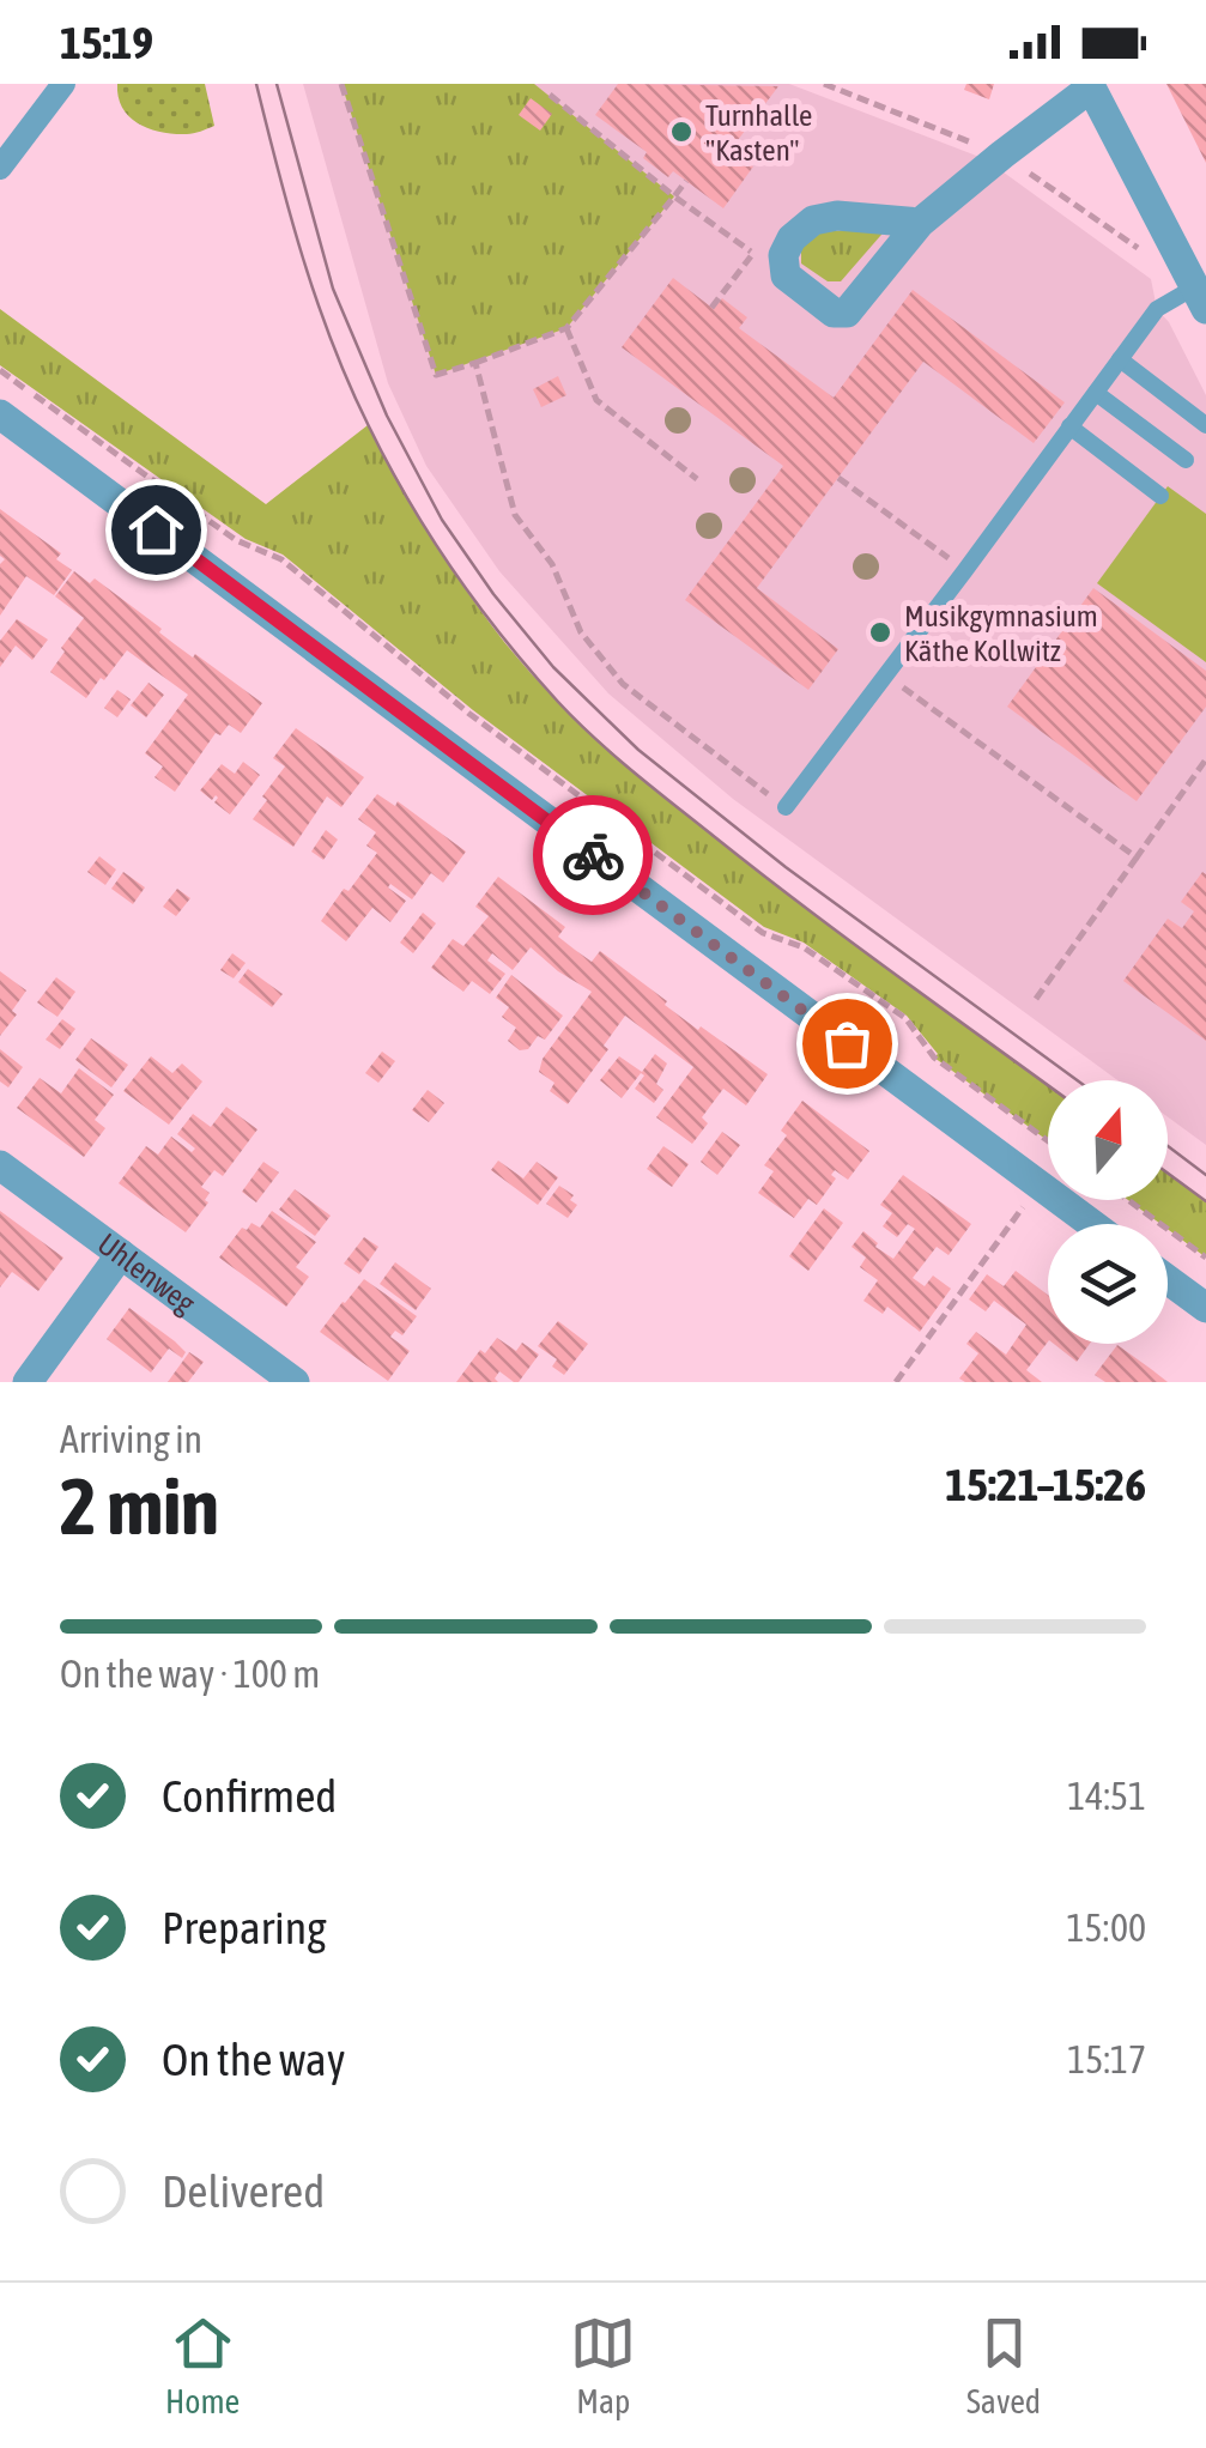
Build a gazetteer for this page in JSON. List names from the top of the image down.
{
  "streets": {
    "street": ["Uhlenweg"]
  },
  "places": ["Turnhalle \"Kasten\"", "Musikgymnasium Käthe Kollwitz"],
  "north": "top",
  "page": {
    "status": "15:19",
    "heading": ["2 min", "Arriving in", "15:21–15:26"],
    "bar": "On the way · 100 m",
    "list": [
      ["Confirmed", "14:51"],
      ["Preparing", "15:00"],
      ["On the way", "15:17"],
      "Delivered"
    ],
    "tabs": ["Home", "Map", "Saved"]
  }
}
